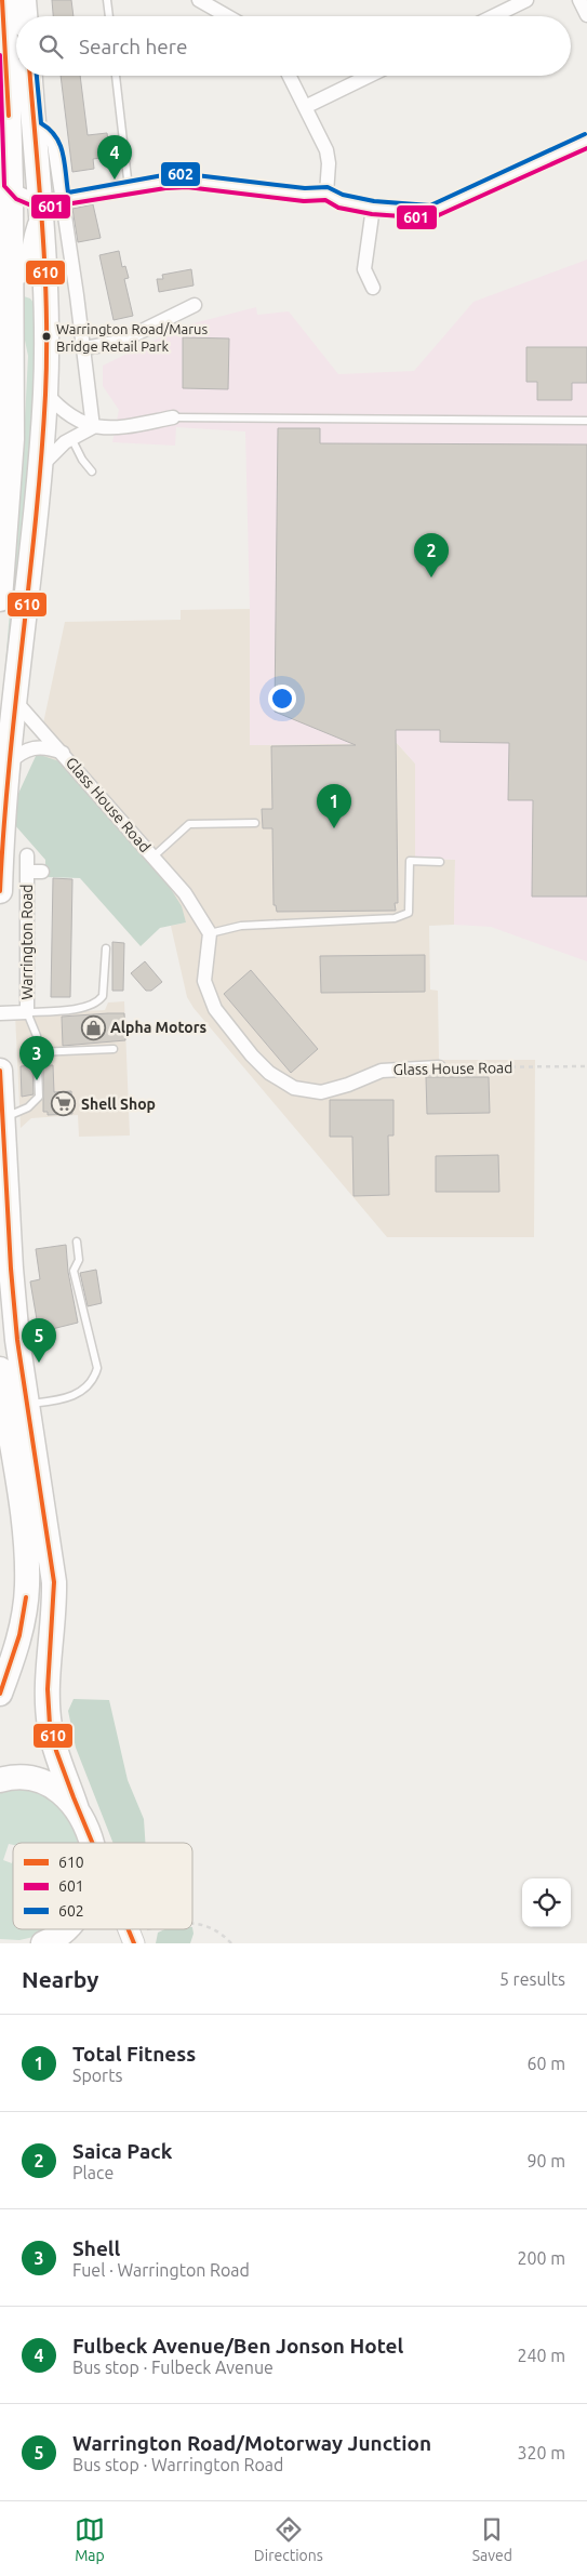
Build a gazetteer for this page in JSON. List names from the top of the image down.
{
  "streets": {
    "highway": ["Warrington Road"],
    "street": ["Glass House Road"]
  },
  "crossings": [
    ["Glass House Road", "Warrington Road"]
  ],
  "places": {
    "other": ["Warrington Road/Marus Bridge Retail Park"],
    "shop": ["Alpha Motors"],
    "supermarket": ["Shell Shop"]
  },
  "lines": ["transit line 610", "transit line 601", "transit line 602"],
  "legend": ["610", "601", "602"],
  "page": {
    "search": "Search here",
    "pins": [
      "4",
      "2",
      "1",
      "3",
      "5"
    ],
    "heading": ["Nearby", "5 results"],
    "list": [
      {
        "mark": "1",
        "name": "Total Fitness",
        "note": "Sports",
        "value": "60 m"
      },
      {
        "mark": "2",
        "name": "Saica Pack",
        "note": "Place",
        "value": "90 m"
      },
      {
        "mark": "3",
        "name": "Shell",
        "note": "Fuel · Warrington Road",
        "value": "200 m"
      },
      {
        "mark": "4",
        "name": "Fulbeck Avenue/Ben Jonson Hotel",
        "note": "Bus stop · Fulbeck Avenue",
        "value": "240 m"
      },
      {
        "mark": "5",
        "name": "Warrington Road/Motorway Junction",
        "note": "Bus stop · Warrington Road",
        "value": "320 m"
      }
    ],
    "nav": ["Map", "Directions", "Saved"]
  }
}
